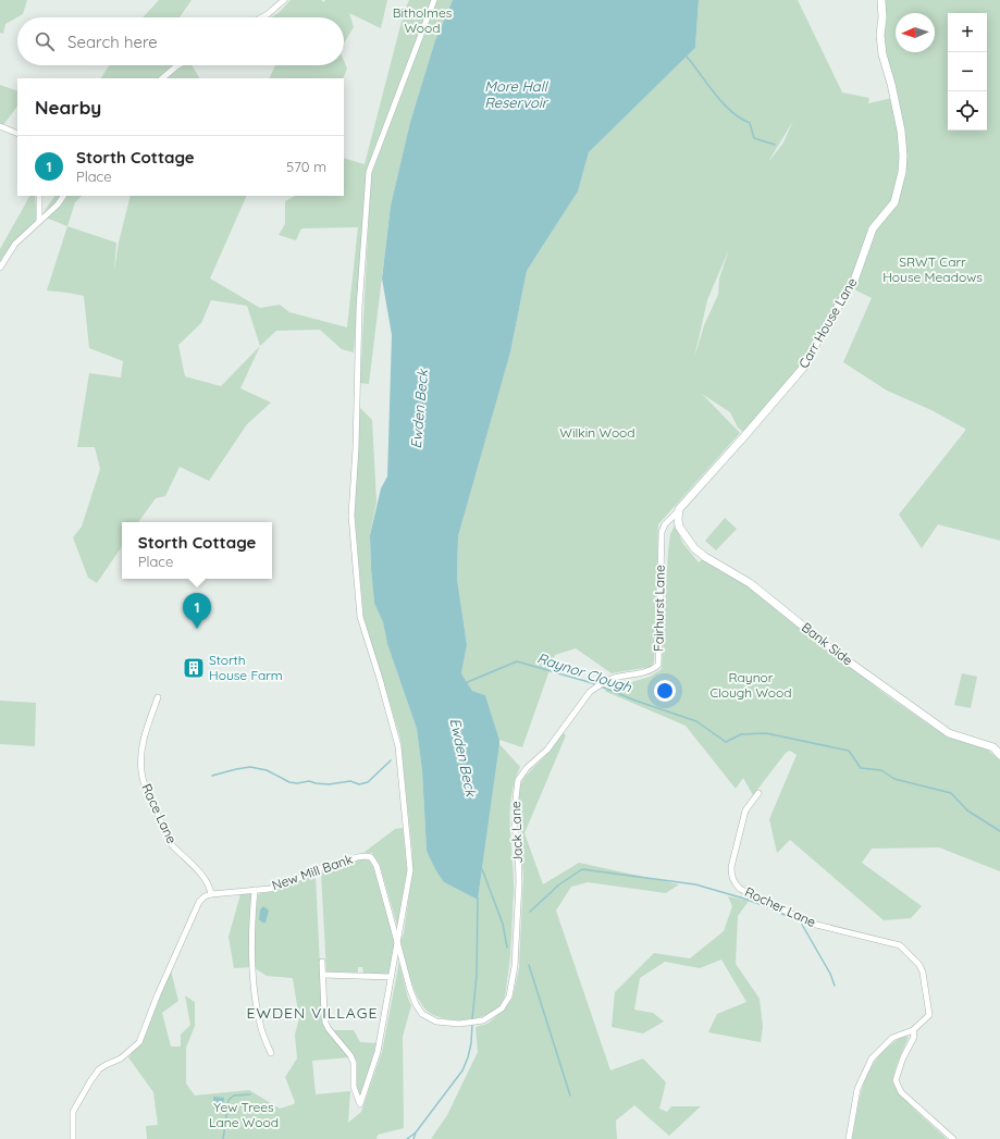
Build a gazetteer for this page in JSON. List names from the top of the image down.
{
  "streets": {
    "street": [
      "Carr House Lane",
      "Fairhurst Lane",
      "Bank Side",
      "Race Lane",
      "Jack Lane",
      "New Mill Bank",
      "Rocher Lane"
    ]
  },
  "crossings": [
    ["Carr House Lane", "Fairhurst Lane"],
    ["Carr House Lane", "Bank Side"],
    ["Fairhurst Lane", "Bank Side"],
    ["Fairhurst Lane", "Jack Lane"],
    ["Race Lane", "New Mill Bank"],
    ["Jack Lane", "New Mill Bank"]
  ],
  "districts": ["EWDEN VILLAGE"],
  "water": ["More Hall Reservoir", "Ewden Beck", "Raynor Clough"],
  "parks": [
    "Bitholmes Wood",
    "SRWT Carr House Meadows",
    "Wilkin Wood",
    "Raynor Clough Wood",
    "Yew Trees Lane Wood"
  ],
  "places": {
    "building": ["Storth House Farm"]
  },
  "north": "left",
  "page": {
    "map_buttons": ["+", "−"],
    "search": "Search here",
    "heading": "Nearby",
    "list": [
      {
        "mark": "1",
        "name": "Storth Cottage",
        "note": "Place",
        "value": "570 m"
      }
    ],
    "popup": ["Storth Cottage", "Place"],
    "pins": "1"
  }
}
